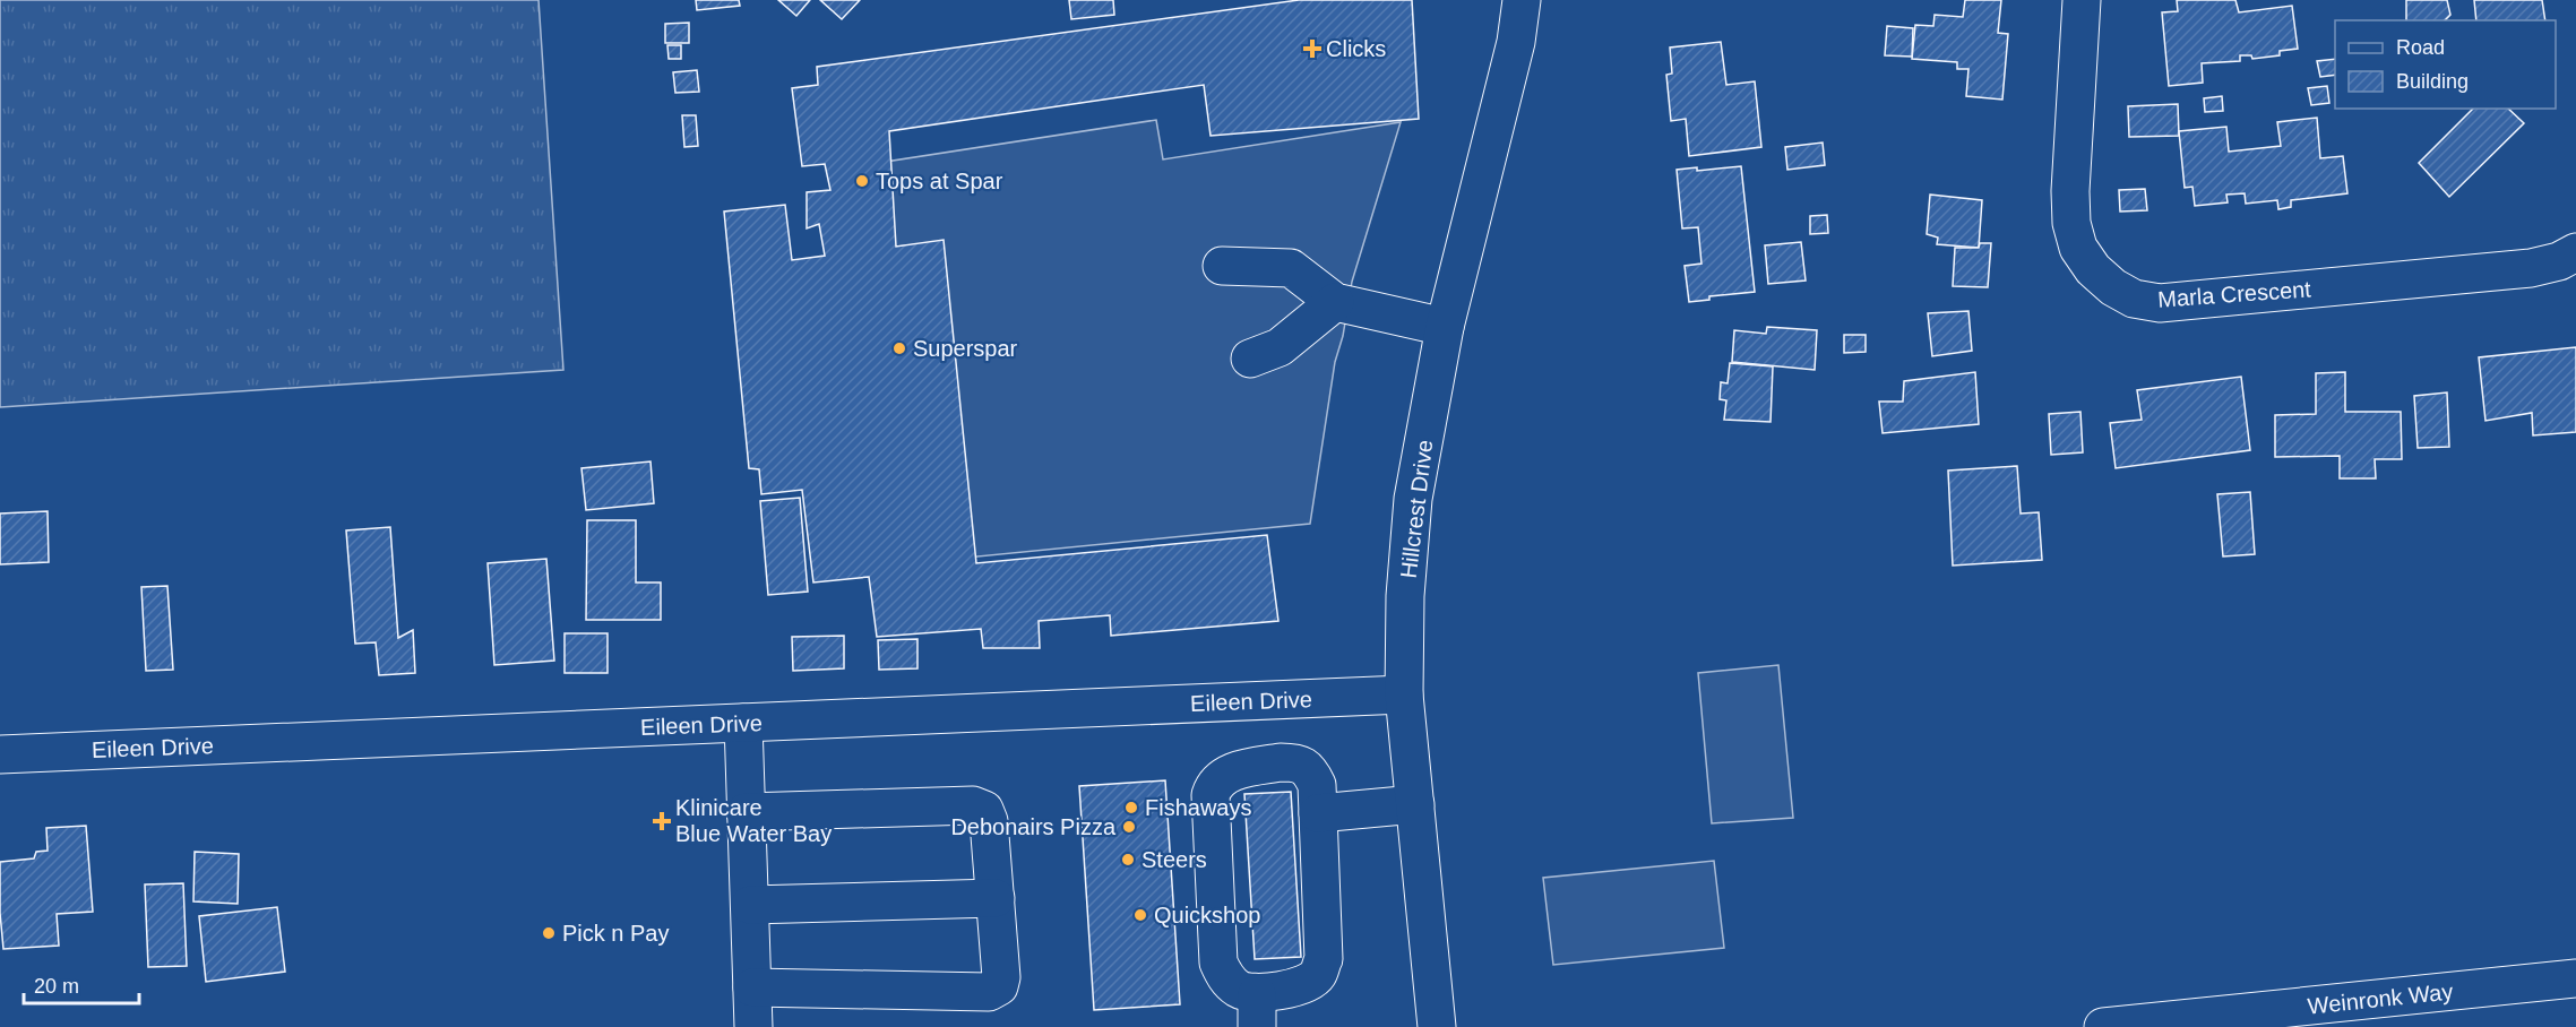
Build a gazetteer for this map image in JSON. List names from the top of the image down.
{
  "streets": {
    "street": [
      "Marla Crescent",
      "Hillcrest Drive",
      "Eileen Drive",
      "Weinronk Way"
    ]
  },
  "crossings": [
    ["Hillcrest Drive", "Eileen Drive"]
  ],
  "places": {
    "health": ["Clicks", "Klinicare Blue Water Bay"],
    "other": [
      "Tops at Spar",
      "Superspar",
      "Fishaways",
      "Debonairs Pizza",
      "Steers",
      "Quickshop",
      "Pick n Pay"
    ]
  },
  "legend": ["Road", "Building"],
  "scale_bar": "20 m"
}
